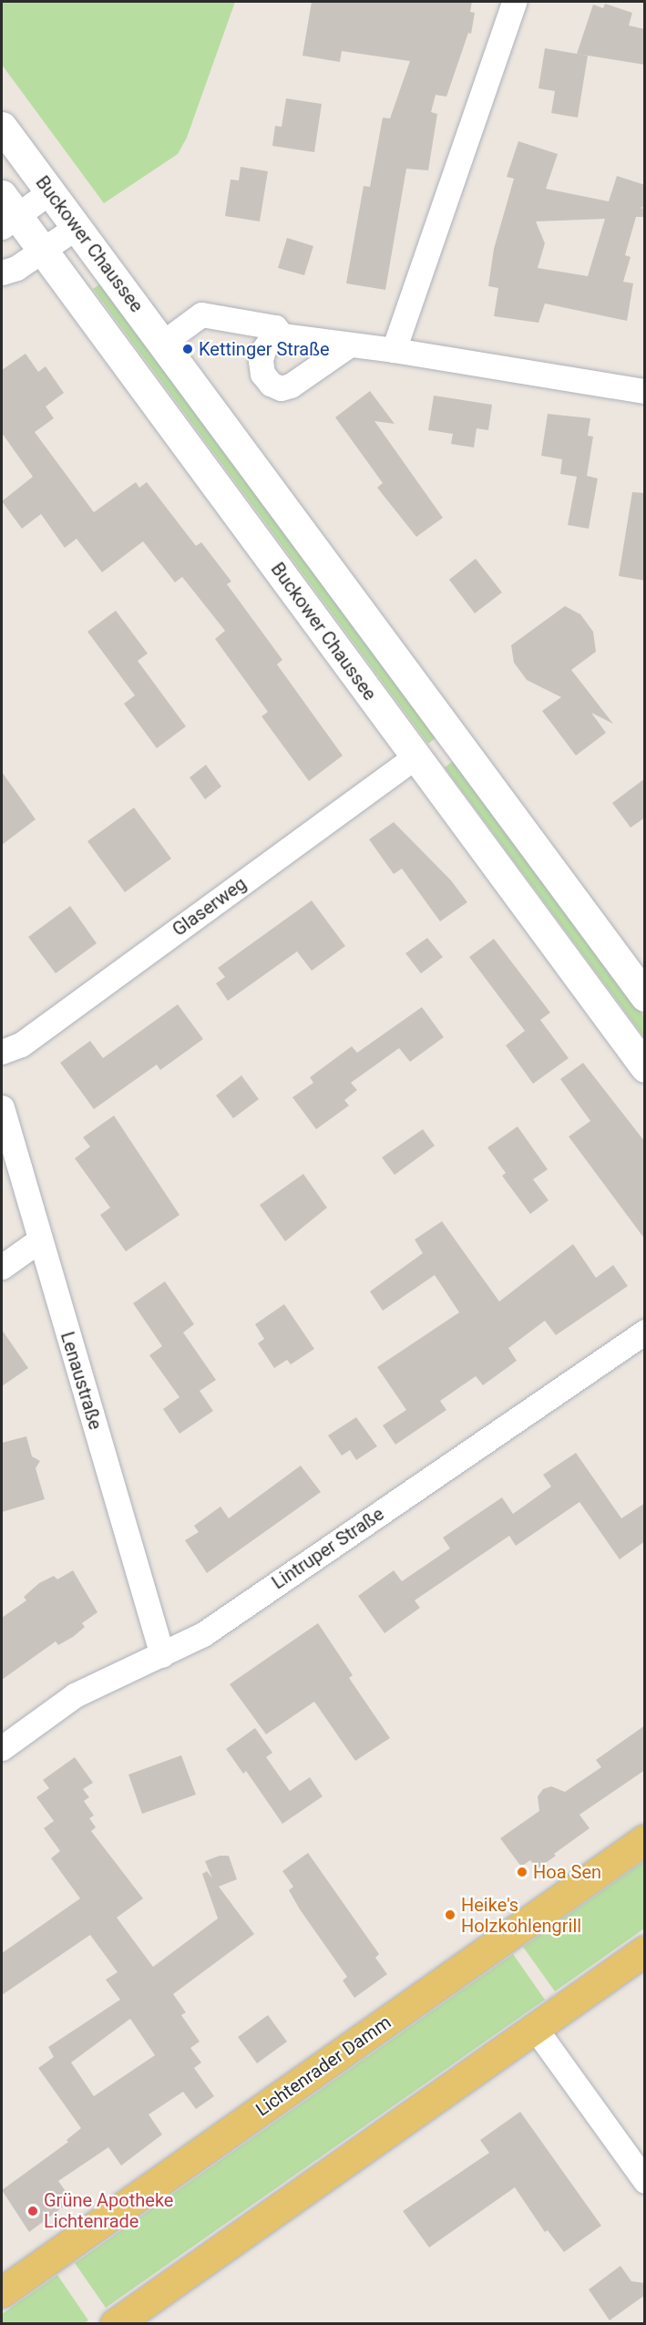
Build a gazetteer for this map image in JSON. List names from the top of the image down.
{
  "streets": {
    "main road": ["Buckower Chaussee", "Lichtenrader Damm"],
    "street": ["Glaserweg", "Lenaustraße", "Lintruper Straße"]
  },
  "crossings": [
    ["Buckower Chaussee", "Glaserweg"],
    ["Lenaustraße", "Lintruper Straße"]
  ],
  "places": [
    "Kettinger Straße",
    "Hoa Sen",
    "Heike's Holzkohlengrill",
    "Grüne Apotheke Lichtenrade"
  ]
}
